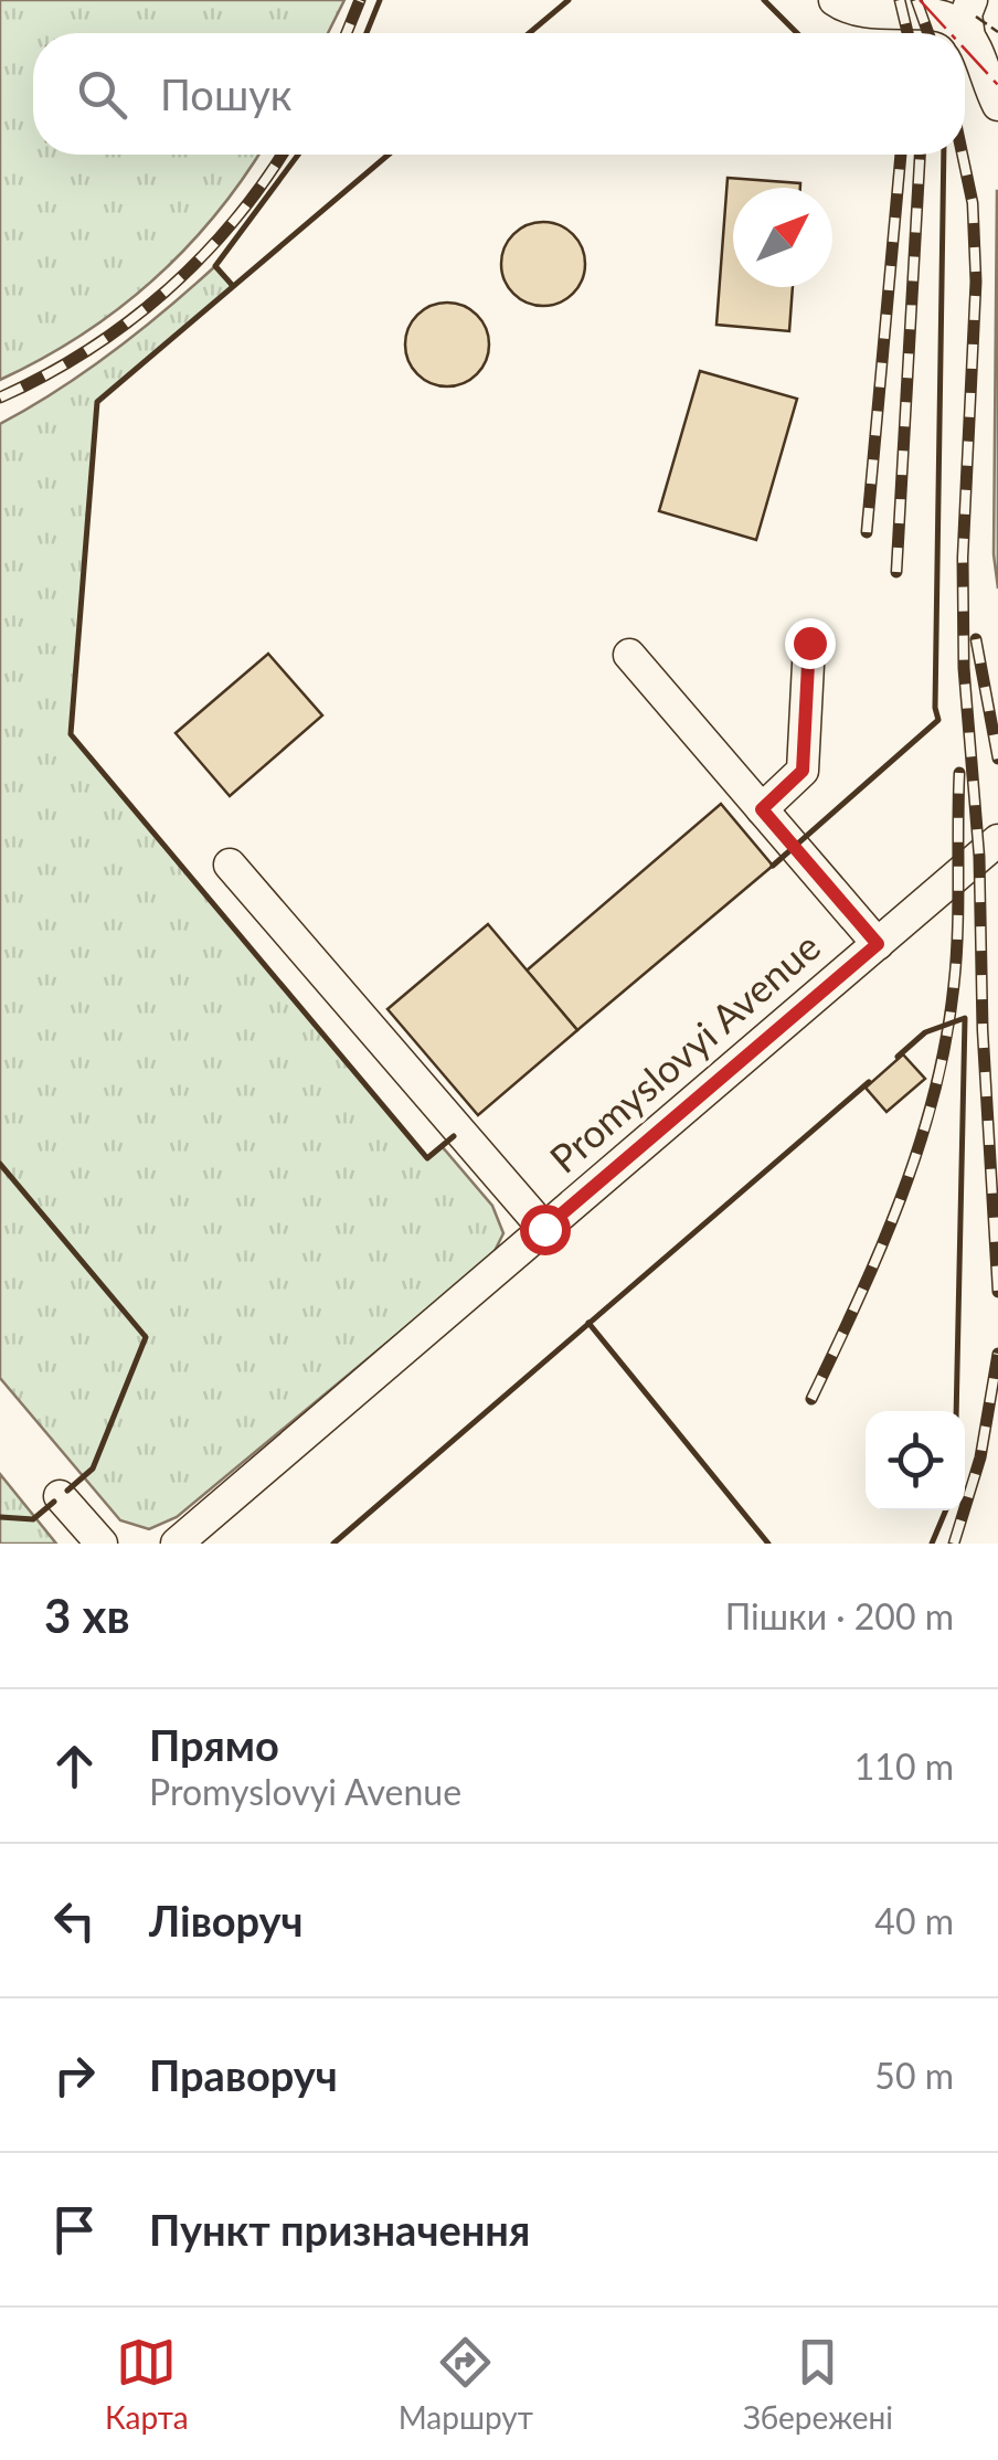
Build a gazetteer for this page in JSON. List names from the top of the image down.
{
  "streets": {
    "street": ["Promyslovyi Avenue"]
  },
  "north": "top right",
  "page": {
    "search": "Пошук",
    "heading": ["3 хв", "Пішки · 200 m"],
    "list": [
      ["Прямо", "Promyslovyi Avenue", "110 m"],
      ["Ліворуч", "40 m"],
      ["Праворуч", "50 m"],
      "Пункт призначення"
    ],
    "nav": ["Карта", "Маршрут", "Збережені"]
  }
}
